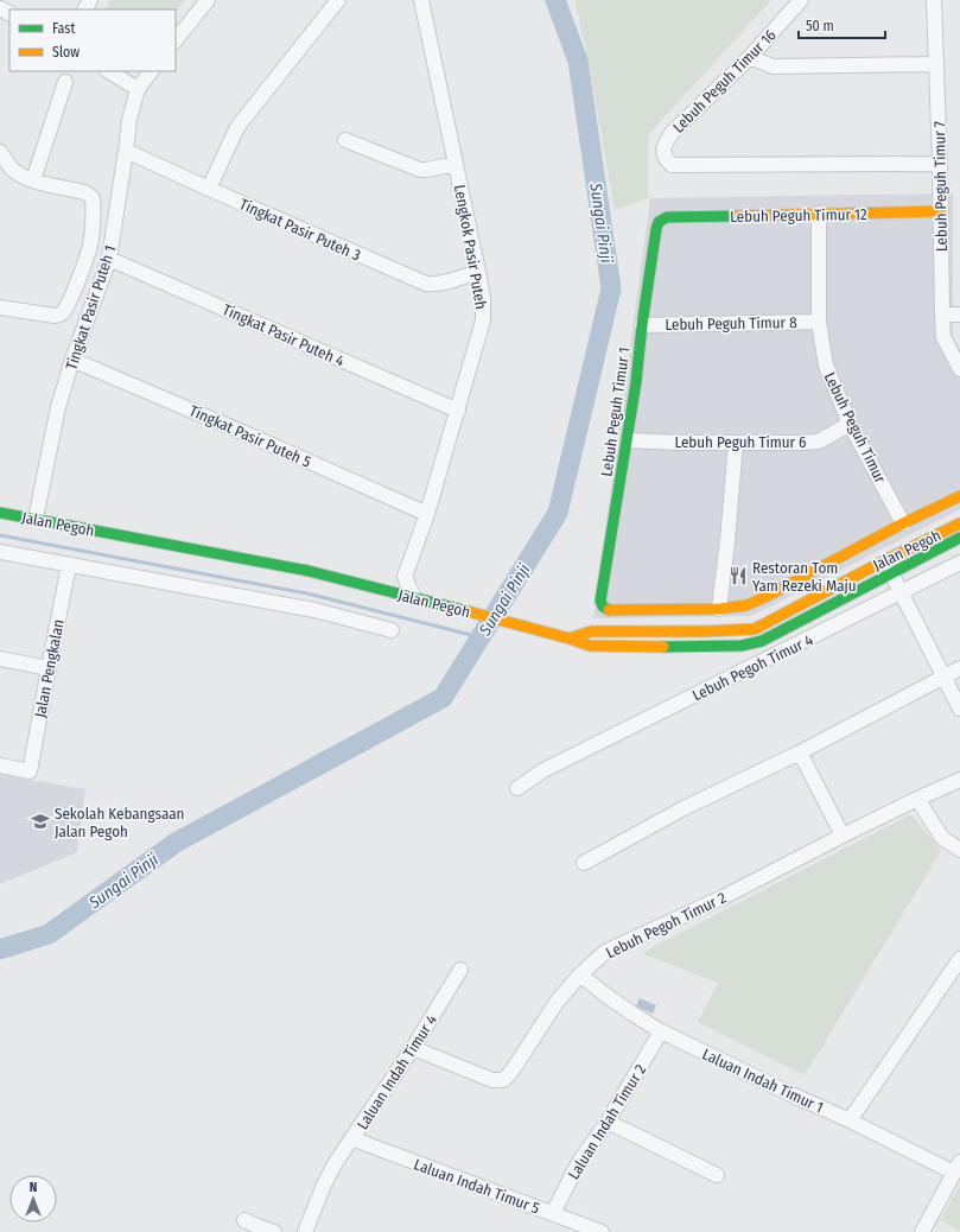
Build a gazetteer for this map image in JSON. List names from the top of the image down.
{
  "streets": {
    "street": [
      "Lebuh Peguh Timur 16",
      "Lebuh Peguh Timur 7",
      "Lebuh Peguh Timur 12",
      "Tingkat Pasir Puteh 3",
      "Lengkok Pasir Puteh",
      "Tingkat Pasir Puteh 1",
      "Lebuh Peguh Timur 8",
      "Tingkat Pasir Puteh 4",
      "Lebuh Peguh Timur 1",
      "Lebuh Peguh Timur",
      "Tingkat Pasir Puteh 5",
      "Lebuh Peguh Timur 6",
      "Jalan Pegoh",
      "Lebuh Pegoh Timur 4",
      "Jalan Pengkalan",
      "Lebuh Pegoh Timur 2",
      "Laluan Indah Timur 4",
      "Laluan Indah Timur 1",
      "Laluan Indah Timur 2",
      "Laluan Indah Timur 5"
    ]
  },
  "crossings": [
    ["Lebuh Peguh Timur 16", "Lebuh Peguh Timur 7"],
    ["Lebuh Peguh Timur 7", "Lebuh Peguh Timur 12"],
    ["Lebuh Peguh Timur 12", "Lebuh Peguh Timur 1"],
    ["Lebuh Peguh Timur 12", "Lebuh Peguh Timur"],
    ["Tingkat Pasir Puteh 3", "Lengkok Pasir Puteh"],
    ["Tingkat Pasir Puteh 3", "Tingkat Pasir Puteh 1"],
    ["Lengkok Pasir Puteh", "Tingkat Pasir Puteh 4"],
    ["Lengkok Pasir Puteh", "Tingkat Pasir Puteh 5"],
    ["Tingkat Pasir Puteh 1", "Tingkat Pasir Puteh 4"],
    ["Tingkat Pasir Puteh 1", "Tingkat Pasir Puteh 5"],
    ["Tingkat Pasir Puteh 1", "Jalan Pegoh"],
    ["Lebuh Peguh Timur 8", "Lebuh Peguh Timur 1"],
    ["Lebuh Peguh Timur 8", "Lebuh Peguh Timur"],
    ["Lebuh Peguh Timur 1", "Lebuh Peguh Timur 6"],
    ["Lebuh Peguh Timur", "Lebuh Peguh Timur 6"],
    ["Lebuh Pegoh Timur 2", "Laluan Indah Timur 4"],
    ["Lebuh Pegoh Timur 2", "Laluan Indah Timur 1"],
    ["Laluan Indah Timur 4", "Laluan Indah Timur 5"],
    ["Laluan Indah Timur 1", "Laluan Indah Timur 2"],
    ["Laluan Indah Timur 2", "Laluan Indah Timur 5"]
  ],
  "water": ["Sungai Pinji"],
  "places": {
    "restaurant": ["Restoran Tom Yam Rezeki Maju"],
    "school or university": ["Sekolah Kebangsaan Jalan Pegoh"]
  },
  "legend": ["Fast", "Slow"],
  "scale_bar": "50 m",
  "north": "top"
}
